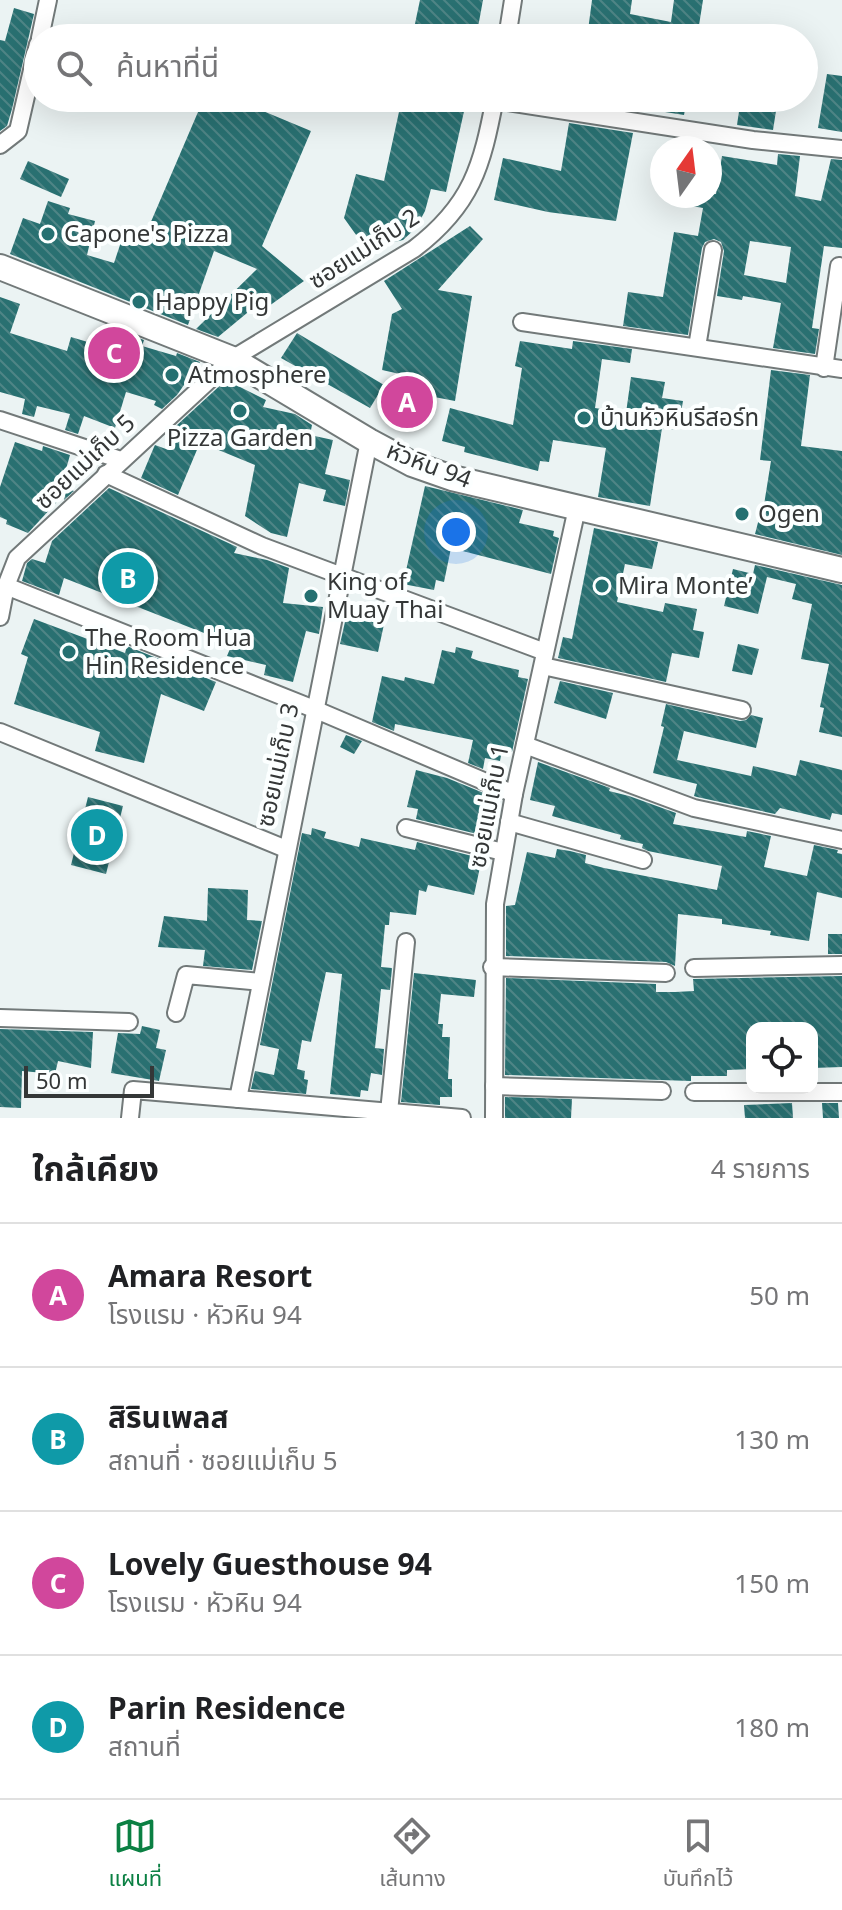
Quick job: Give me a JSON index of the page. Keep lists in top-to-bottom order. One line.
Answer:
{"streets":{"street":["ซอยแม่เก็บ 2","ซอยแม่เก็บ 5","หัวหิน 94","ซอยแม่เก็บ 3","ซอยแม่เก็บ 1"]},"crossings":[["ซอยแม่เก็บ 2","ซอยแม่เก็บ 5"],["ซอยแม่เก็บ 2","หัวหิน 94"],["ซอยแม่เก็บ 5","หัวหิน 94"],["หัวหิน 94","ซอยแม่เก็บ 3"],["หัวหิน 94","ซอยแม่เก็บ 1"]],"places":["Capone's Pizza","Happy Pig","Atmosphere","Pizza Garden","บ้านหัวหินรีสอร์ท","Ogen","Mira Monte’","King of Muay Thai","The Room Hua Hin Residence"],"scale_bar":"50 m","north":"top","page":{"search":"ค้นหาที่นี่","pins":["C","A","B","D"],"scale":"50 m","heading":["ใกล้เคียง","4 รายการ"],"list":[{"mark":"A","name":"Amara Resort","note":"โรงแรม · หัวหิน 94","value":"50 m"},{"mark":"B","name":"สิรินเพลส","note":"สถานที่ · ซอยแม่เก็บ 5","value":"130 m"},{"mark":"C","name":"Lovely Guesthouse 94","note":"โรงแรม · หัวหิน 94","value":"150 m"},{"mark":"D","name":"Parin Residence","note":"สถานที่","value":"180 m"}],"nav":["แผนที่","เส้นทาง","บันทึกไว้"]}}
